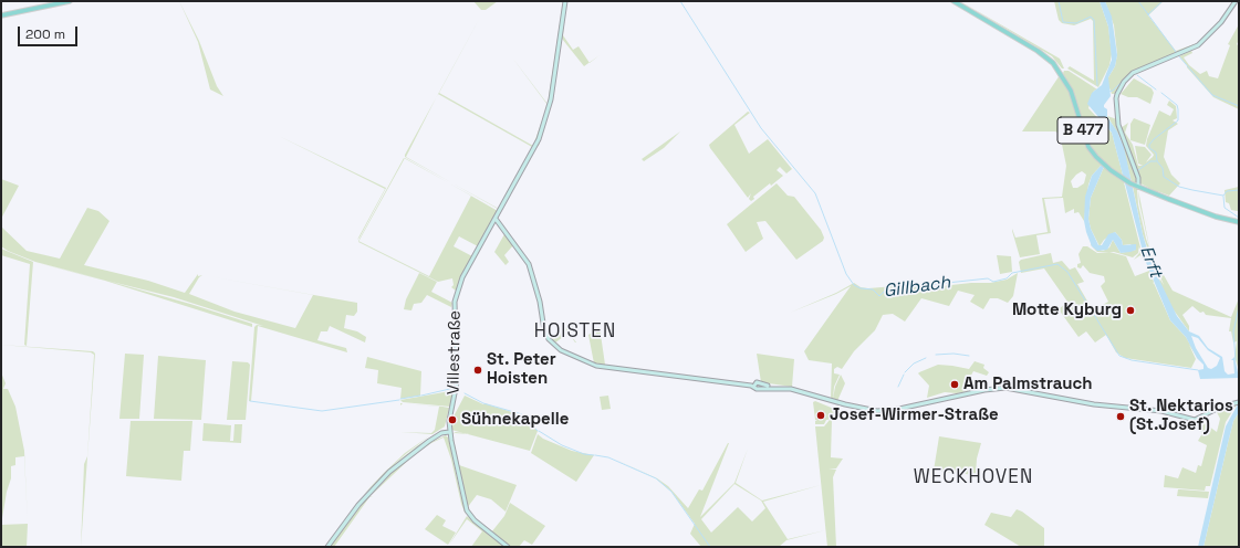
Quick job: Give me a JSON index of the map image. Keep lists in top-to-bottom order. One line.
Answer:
{"streets":{"main road":["B 477","Villestraße"]},"districts":["HOISTEN","WECKHOVEN"],"water":["Erft","Gillbach"],"places":["Motte Kyburg","St. Peter Hoisten","Am Palmstrauch","Josef-Wirmer-Straße","St. Nektarios (St.Josef)","Sühnekapelle"],"scale_bar":"200 m"}
